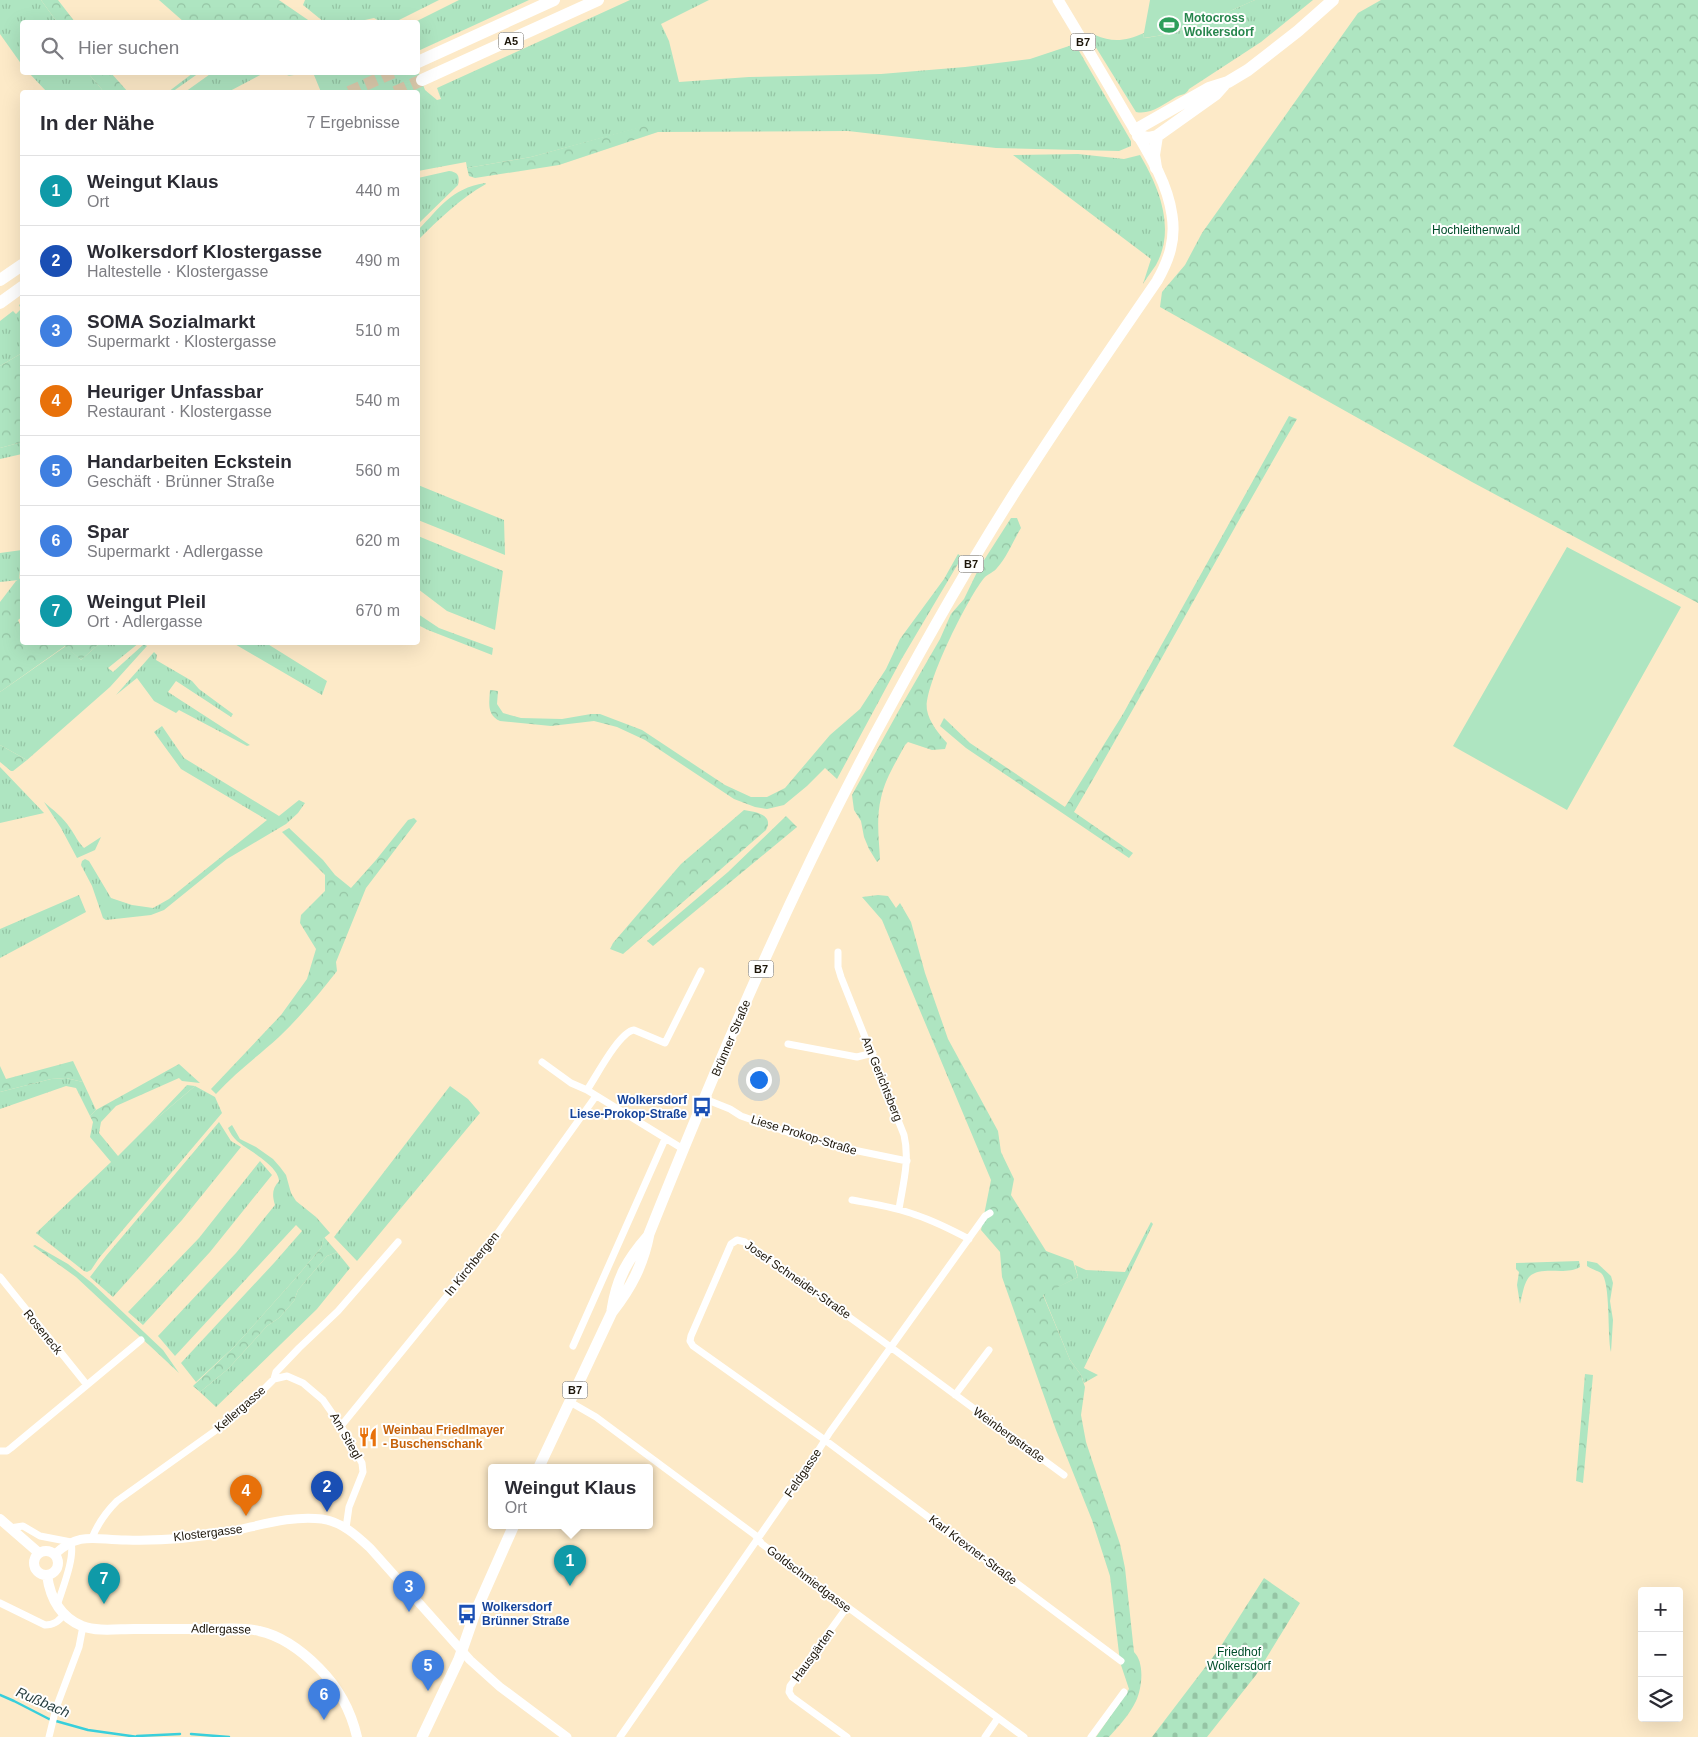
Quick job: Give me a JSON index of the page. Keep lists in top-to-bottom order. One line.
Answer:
{"streets":{"highway":["A5"],"main road":["B7","Brünner Straße","Adlergasse"],"street":["Am Gerichtsberg","Liese Prokop-Straße","In Kirchbergen","Josef Schneider-Straße","Roseneck","Kellergasse","Weinbergstraße","Am Stiegl","Feldgasse","Klostergasse","Karl Krexner-Straße","Goldschmiedgasse","Hausgärten"]},"crossings":[["B7","Brünner Straße"],["Brünner Straße","Liese Prokop-Straße"],["Brünner Straße","Goldschmiedgasse"],["Am Gerichtsberg","Liese Prokop-Straße"],["In Kirchbergen","Am Stiegl"],["Josef Schneider-Straße","Weinbergstraße"],["Josef Schneider-Straße","Feldgasse"],["Josef Schneider-Straße","Karl Krexner-Straße"],["Kellergasse","Am Stiegl"],["Kellergasse","Klostergasse"],["Weinbergstraße","Feldgasse"],["Am Stiegl","Klostergasse"],["Feldgasse","Karl Krexner-Straße"],["Feldgasse","Goldschmiedgasse"],["Goldschmiedgasse","Hausgärten"]],"water":["Rußbach"],"parks":["Hochleithenwald","Friedhof Wolkersdorf"],"places":{"sports":["Motocross Wolkersdorf"],"bus stop":["Wolkersdorf Liese-Prokop-Straße","Wolkersdorf Brünner Straße"],"restaurant":["Weinbau Friedlmayer - Buschenschank"]},"page":{"search":"Hier suchen","heading":["In der Nähe","7 Ergebnisse"],"list":[{"mark":"1","name":"Weingut Klaus","note":"Ort","value":"440 m"},{"mark":"2","name":"Wolkersdorf Klostergasse","note":"Haltestelle · Klostergasse","value":"490 m"},{"mark":"3","name":"SOMA Sozialmarkt","note":"Supermarkt · Klostergasse","value":"510 m"},{"mark":"4","name":"Heuriger Unfassbar","note":"Restaurant · Klostergasse","value":"540 m"},{"mark":"5","name":"Handarbeiten Eckstein","note":"Geschäft · Brünner Straße","value":"560 m"},{"mark":"6","name":"Spar","note":"Supermarkt · Adlergasse","value":"620 m"},{"mark":"7","name":"Weingut Pleil","note":"Ort · Adlergasse","value":"670 m"}],"popup":["Weingut Klaus","Ort"],"pins":["2","4","1","7","3","5","6"],"map_buttons":["+","−"]}}
